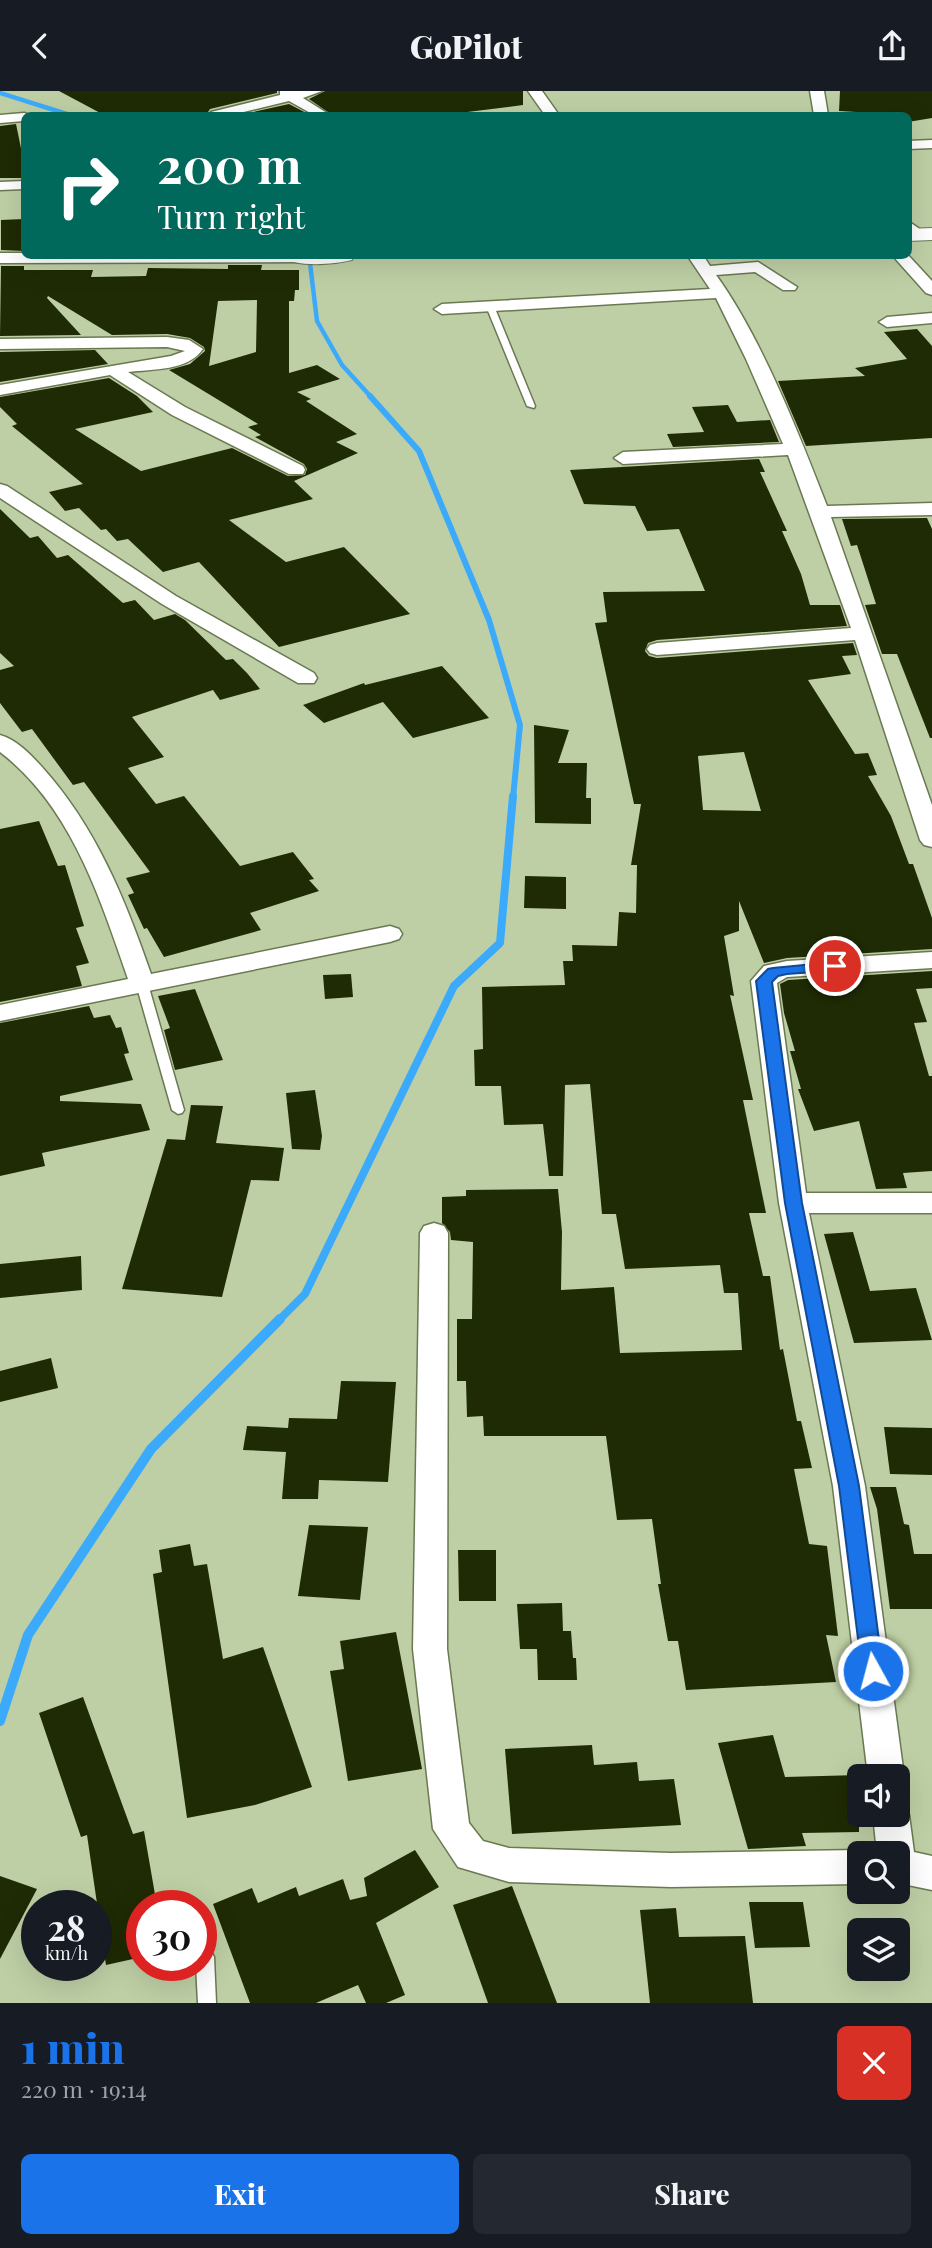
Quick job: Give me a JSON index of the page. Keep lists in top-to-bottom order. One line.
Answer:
{"page":{"header":"GoPilot","turn":["200 m","Turn right"],"speed":"28 km/h","limit":"30","heading":["1 min","220 m · 19:14"],"buttons":["Exit","Share"]}}
